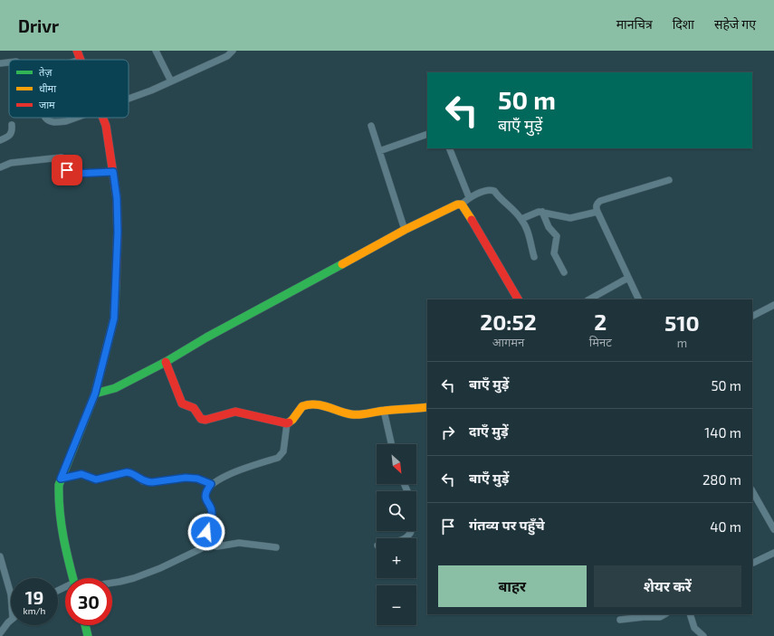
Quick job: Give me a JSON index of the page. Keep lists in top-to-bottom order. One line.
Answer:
{"legend":["तेज़","धीमा","जाम"],"north":"bottom right","page":{"header":"Drivr","nav":["मानचित्र","दिशा","सहेजे गए"],"turn":["50 m","बाएँ मुड़ें"],"eta":["20:52","आगमन","2","मिनट","510","m"],"list":[{"name":"बाएँ मुड़ें","value":"50 m"},{"name":"दाएँ मुड़ें","value":"140 m"},{"name":"बाएँ मुड़ें","value":"280 m"},{"name":"गंतव्य पर पहुँचे","value":"40 m"}],"map_buttons":["+","−"],"buttons":["बाहर","शेयर करें"],"speed":"19 km/h","limit":"30"}}
